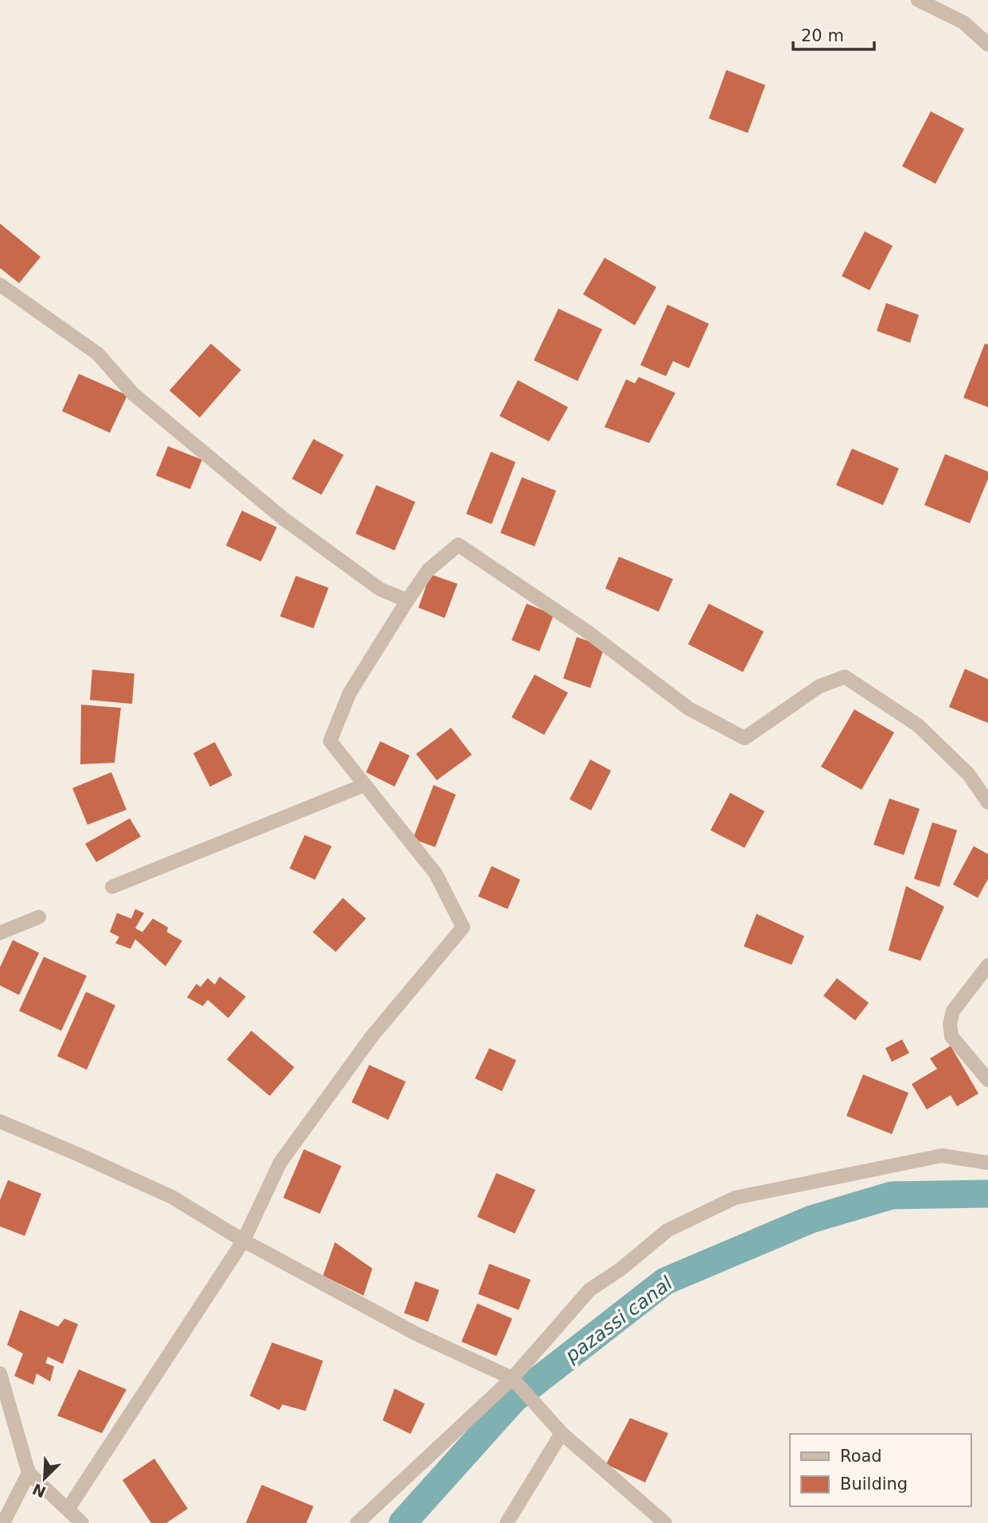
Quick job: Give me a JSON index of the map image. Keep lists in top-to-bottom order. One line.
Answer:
{"water":["pazassi canal"],"legend":["Road","Building"],"scale_bar":"20 m","north":"bottom left"}
